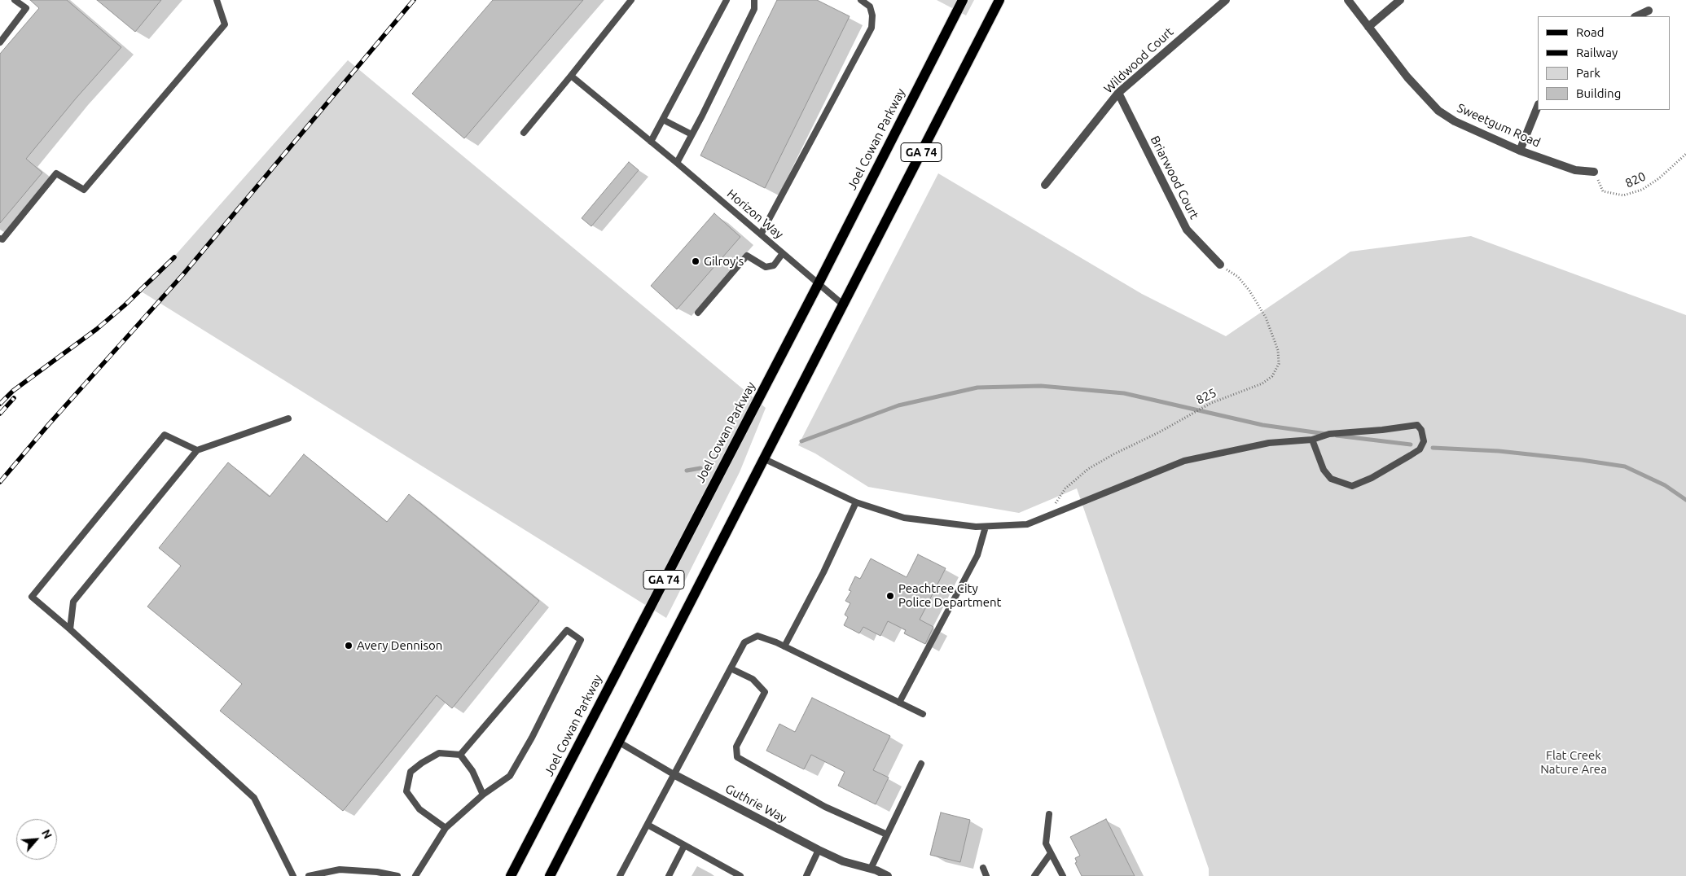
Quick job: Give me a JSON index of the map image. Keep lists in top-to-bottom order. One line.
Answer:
{"streets":{"main road":["Joel Cowan Parkway","GA 74"],"street":["Wildwood Court","Sweetgum Road","Briarwood Court","Guthrie Way"],"lane":["Horizon Way"],"path":["820","825"]},"crossings":[["Wildwood Court","Briarwood Court"],["Sweetgum Road","820"],["Joel Cowan Parkway","Horizon Way"],["GA 74","Horizon Way"],["GA 74","Guthrie Way"],["Briarwood Court","825"]],"parks":["Flat Creek Nature Area"],"places":["Gilroy's","Peachtree City Police Department","Avery Dennison"],"legend":["Road","Railway","Park","Building"],"north":"top right"}
